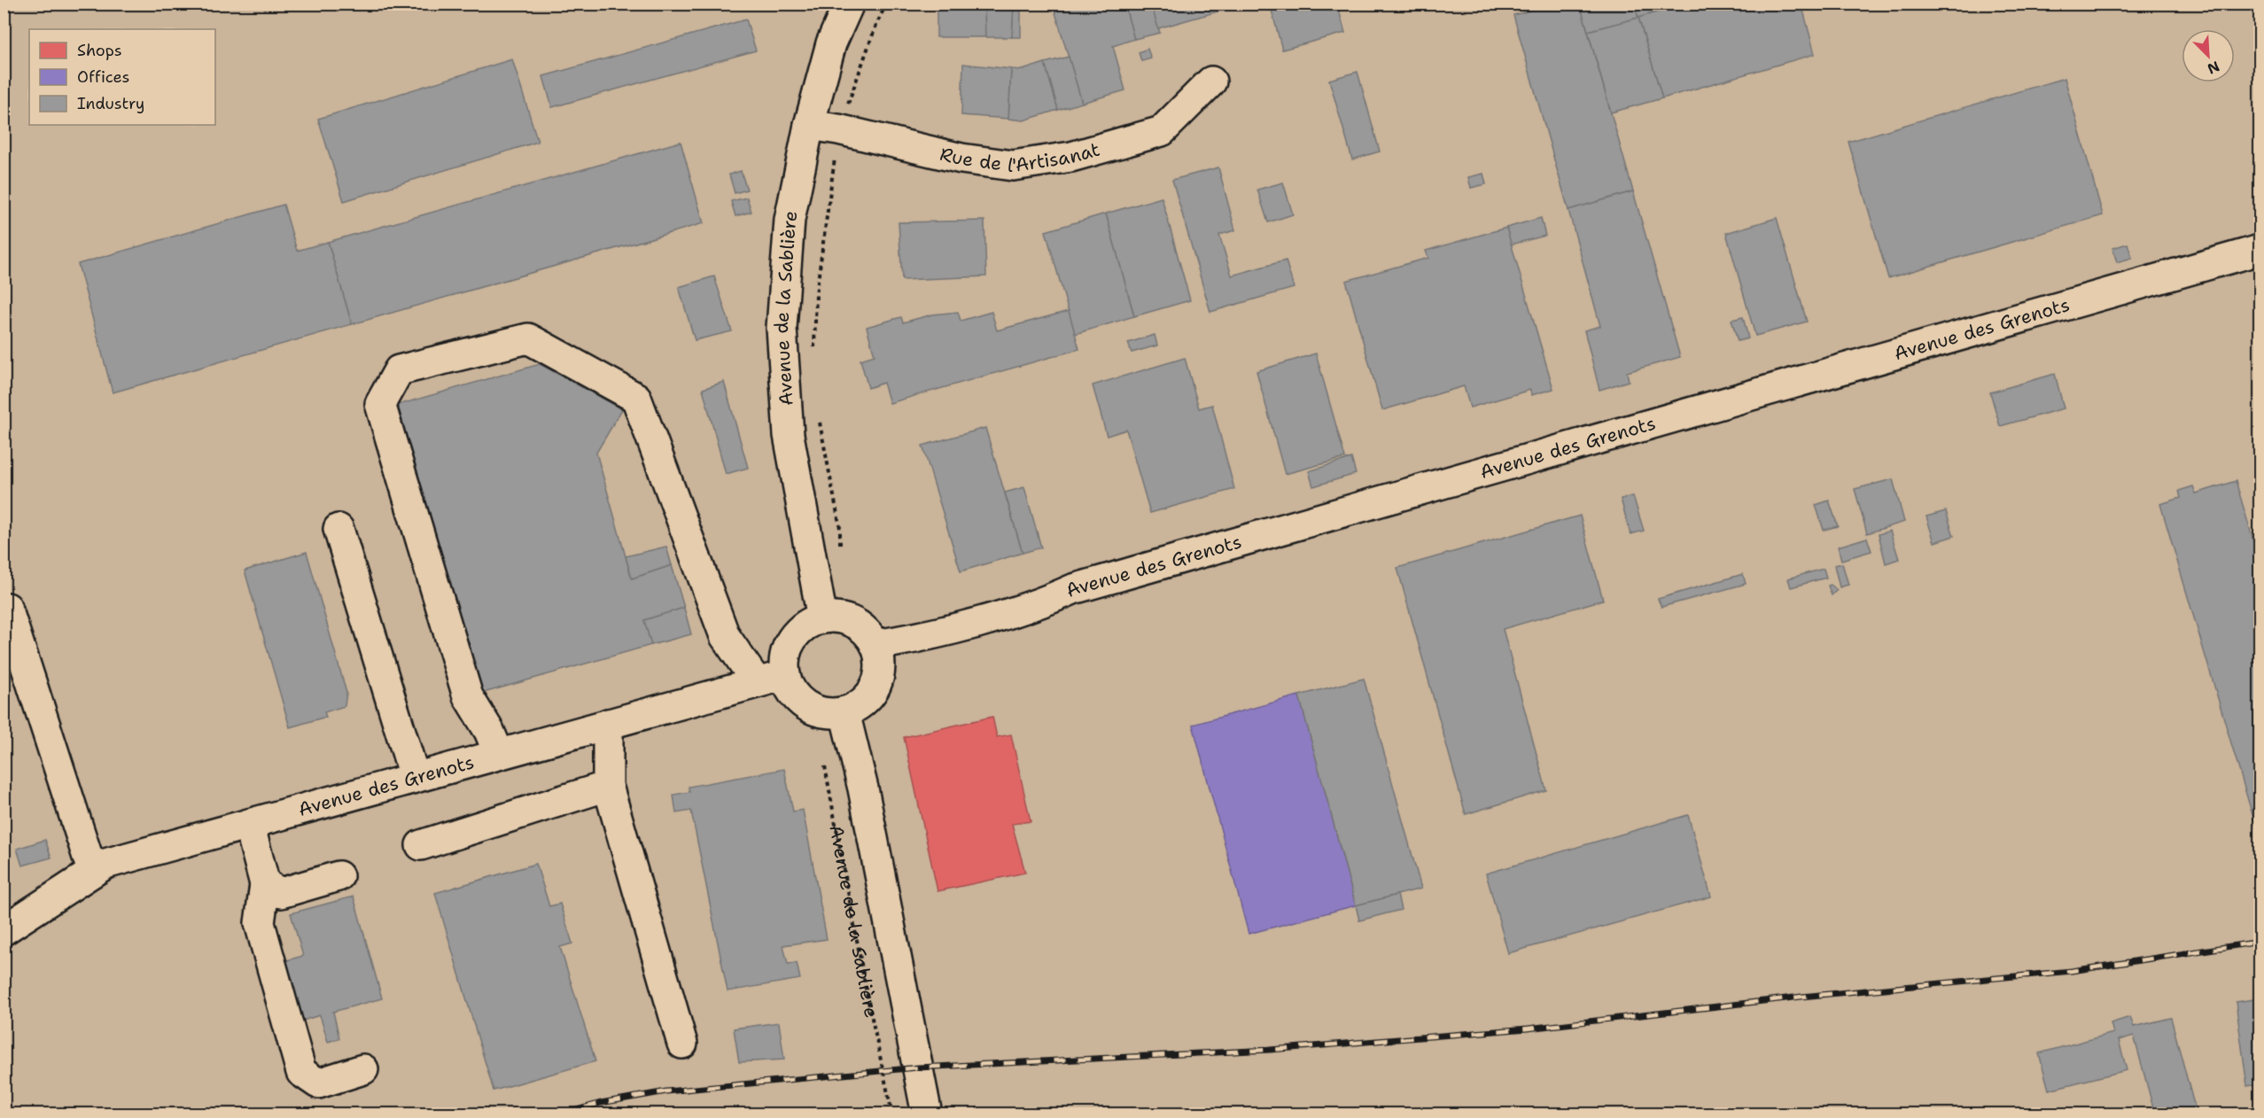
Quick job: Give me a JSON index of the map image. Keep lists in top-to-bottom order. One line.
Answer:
{"streets":{"street":["Rue de l'Artisanat","Avenue de la Sablière","Avenue des Grenots"]},"crossings":[["Rue de l'Artisanat","Avenue de la Sablière"],["Avenue de la Sablière","Avenue des Grenots"]],"legend":["Shops","Offices","Industry"],"north":"bottom right"}
